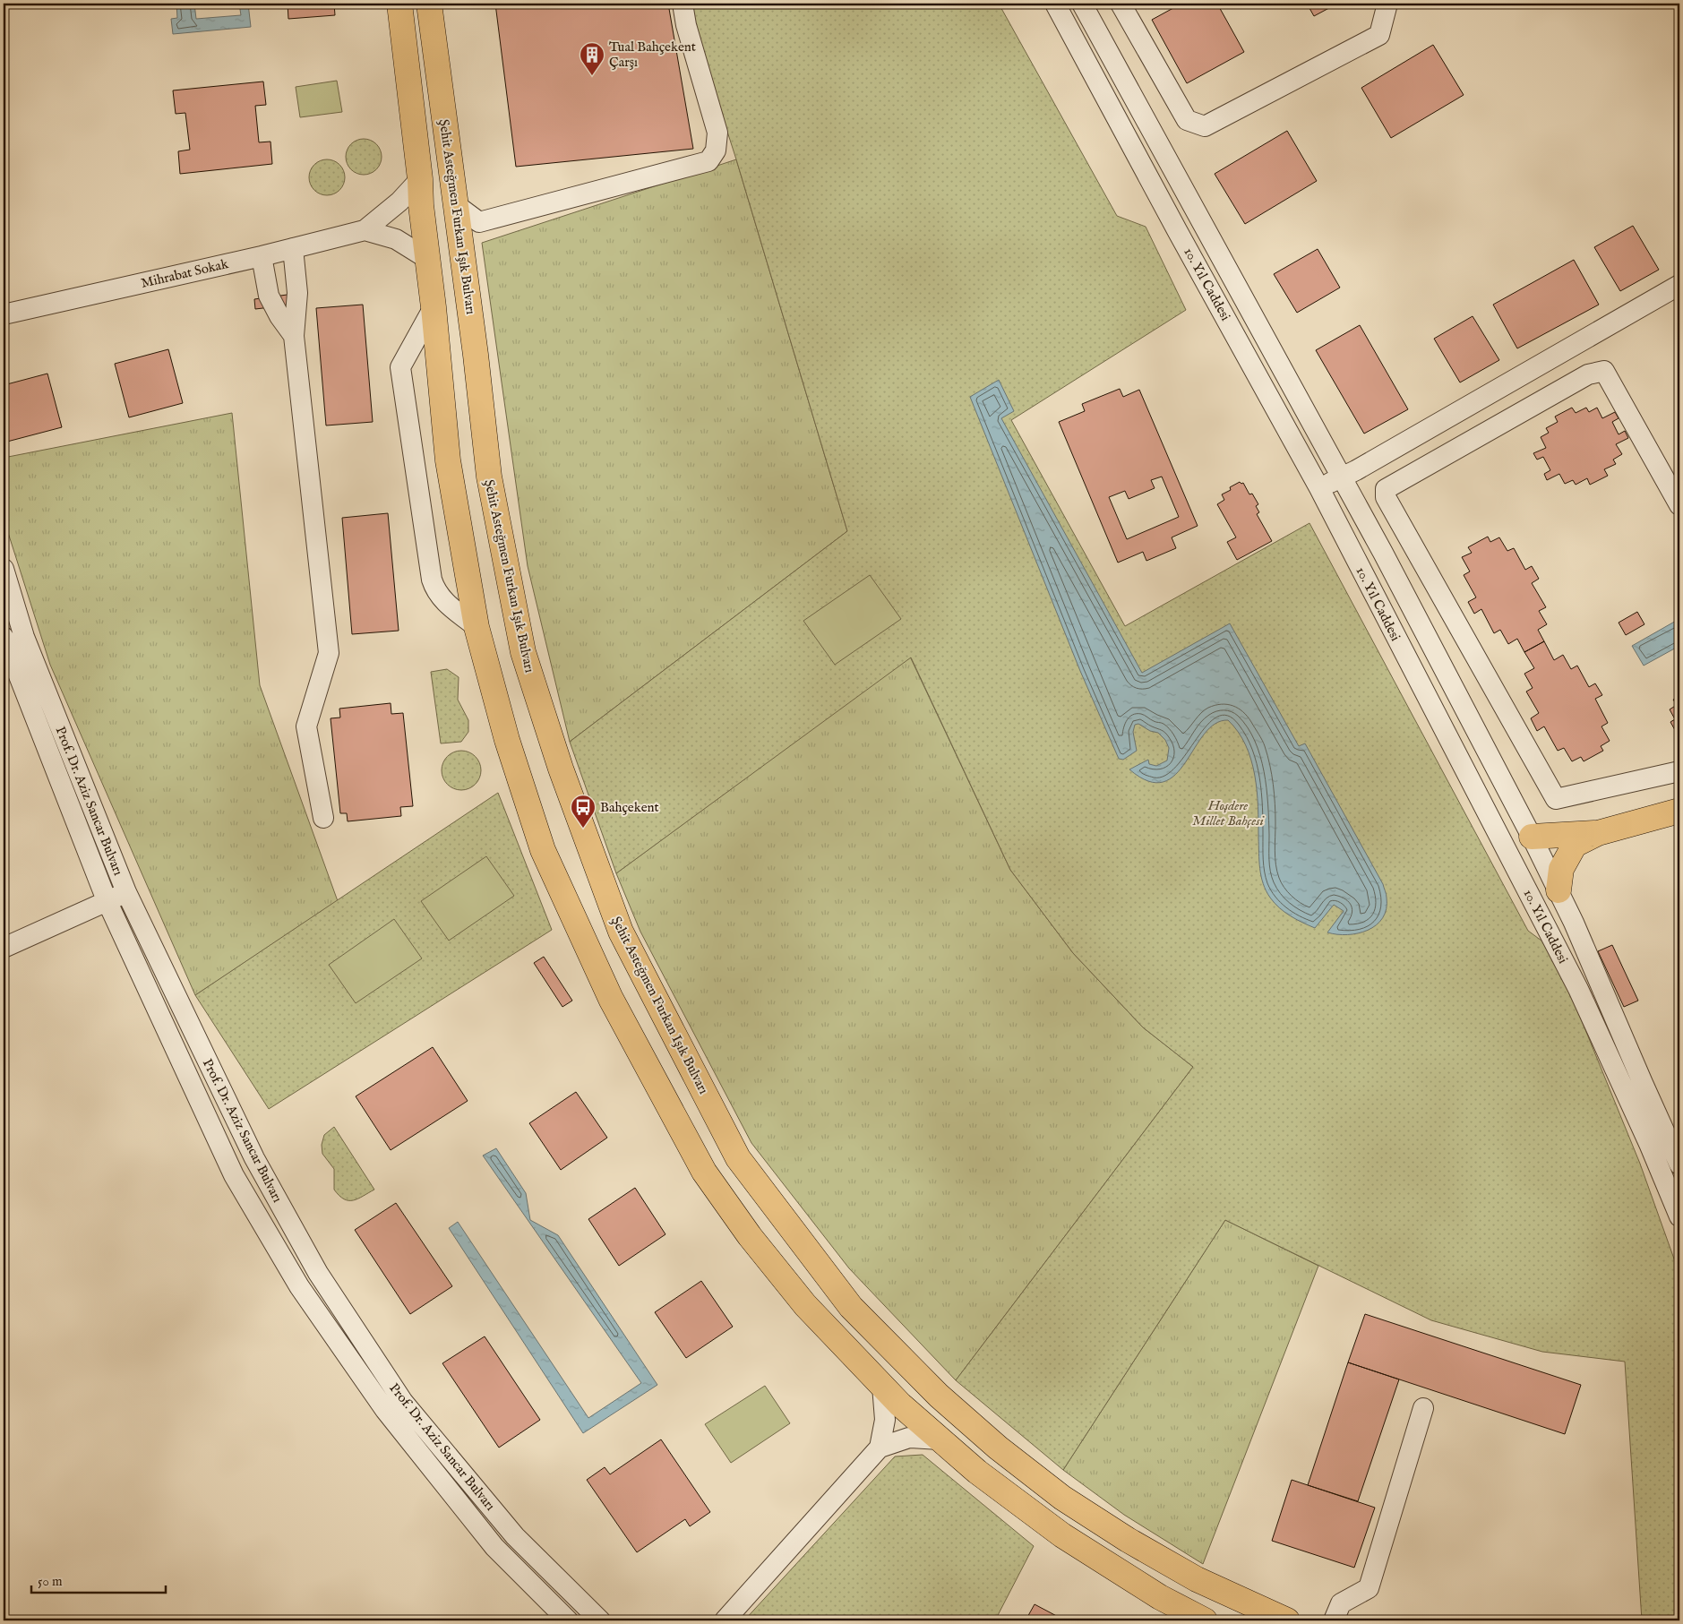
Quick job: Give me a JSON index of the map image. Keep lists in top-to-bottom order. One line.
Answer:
{"streets":{"main road":["Şehit Asteğmen Furkan Işık Bulvarı"],"street":["Mihrabat Sokak","10. Yıl Caddesi","Prof. Dr. Aziz Sancar Bulvarı"]},"parks":["Hoşdere Millet Bahçesi"],"places":{"building":["Tual Bahçekent Çarşı"],"bus stop":["Bahçekent"]},"scale_bar":"50 m"}
